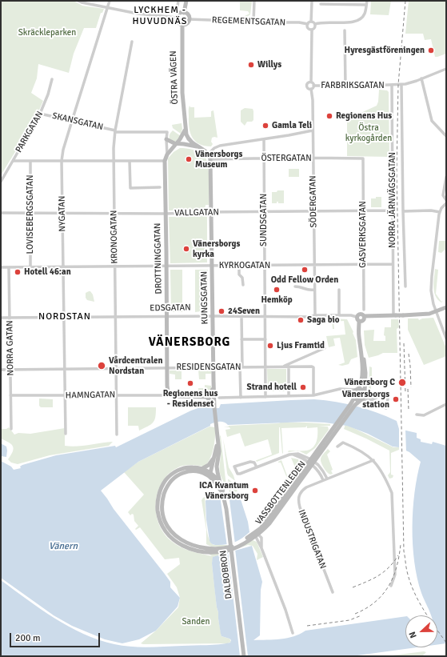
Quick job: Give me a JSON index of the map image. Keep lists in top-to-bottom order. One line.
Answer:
{"streets":{"main road":["ÖSTRA VÄGEN","DROTTNINGGATAN","KUNGSGATAN","VASSBOTTENLEDEN","DALBOBRON"],"street":["REGEMENTSGATAN","FARBRIKSGATAN","SKANSGATAN","PARKGATAN","ÖSTERGATAN","NORRA JÄRNVÄGSGATAN","SÖDERGATAN","VALLGATAN","NYGATAN","LOVISEBERGSGATAN","SUNDSGATAN","GASVERKSGATAN","KRONOGATAN","KYRKOGATAN","EDSGATAN","NORRA GATAN","RESIDENSGATAN","HAMNGATAN","INDUSTRIGATAN"]},"crossings":[["REGEMENTSGATAN","ÖSTRA VÄGEN"],["ÖSTRA VÄGEN","DROTTNINGGATAN"],["FARBRIKSGATAN","NORRA JÄRNVÄGSGATAN"],["FARBRIKSGATAN","SÖDERGATAN"],["SKANSGATAN","PARKGATAN"],["SKANSGATAN","NYGATAN"],["SKANSGATAN","KRONOGATAN"],["ÖSTERGATAN","SÖDERGATAN"],["ÖSTERGATAN","SUNDSGATAN"],["ÖSTERGATAN","GASVERKSGATAN"],["ÖSTERGATAN","KUNGSGATAN"],["NORRA JÄRNVÄGSGATAN","VALLGATAN"],["NORRA JÄRNVÄGSGATAN","KYRKOGATAN"],["SÖDERGATAN","VALLGATAN"],["SÖDERGATAN","KYRKOGATAN"],["SÖDERGATAN","EDSGATAN"],["VALLGATAN","NYGATAN"],["VALLGATAN","LOVISEBERGSGATAN"],["VALLGATAN","SUNDSGATAN"],["VALLGATAN","GASVERKSGATAN"],["VALLGATAN","KRONOGATAN"],["VALLGATAN","DROTTNINGGATAN"],["VALLGATAN","KUNGSGATAN"],["NYGATAN","KYRKOGATAN"],["NYGATAN","EDSGATAN"],["NYGATAN","RESIDENSGATAN"],["NYGATAN","HAMNGATAN"],["LOVISEBERGSGATAN","KYRKOGATAN"],["SUNDSGATAN","KYRKOGATAN"],["SUNDSGATAN","EDSGATAN"],["SUNDSGATAN","RESIDENSGATAN"],["GASVERKSGATAN","KYRKOGATAN"],["KRONOGATAN","KYRKOGATAN"],["KRONOGATAN","EDSGATAN"],["KRONOGATAN","RESIDENSGATAN"],["KRONOGATAN","HAMNGATAN"],["DROTTNINGGATAN","KYRKOGATAN"],["DROTTNINGGATAN","EDSGATAN"],["DROTTNINGGATAN","RESIDENSGATAN"],["DROTTNINGGATAN","HAMNGATAN"],["KYRKOGATAN","KUNGSGATAN"],["KYRKOGATAN","NORRA GATAN"],["KUNGSGATAN","EDSGATAN"],["KUNGSGATAN","RESIDENSGATAN"],["KUNGSGATAN","DALBOBRON"],["EDSGATAN","NORRA GATAN"],["NORRA GATAN","RESIDENSGATAN"],["NORRA GATAN","HAMNGATAN"]],"districts":["LYCKHEM - HUVUDNÄS","NORDSTAN","VÄNERSBORG"],"water":["Vänern"],"parks":["Skräckleparken","Östra kyrkogården","Sanden"],"places":["Hyresgästföreningen","Willys","Regionens Hus","Gamla Teli","Vänersborgs Museum","Vänersborgs kyrka","Odd Fellow Orden","Hotell 46:an","Hemköp","24Seven","Saga bio","Ljus Framtid","Vårdcentralen Nordstan","Vänersborg C","Regionens hus - Residenset","Strand hotell","Vänersborgs station","ICA Kvantum Vänersborg"],"scale_bar":"200 m","north":"left"}
